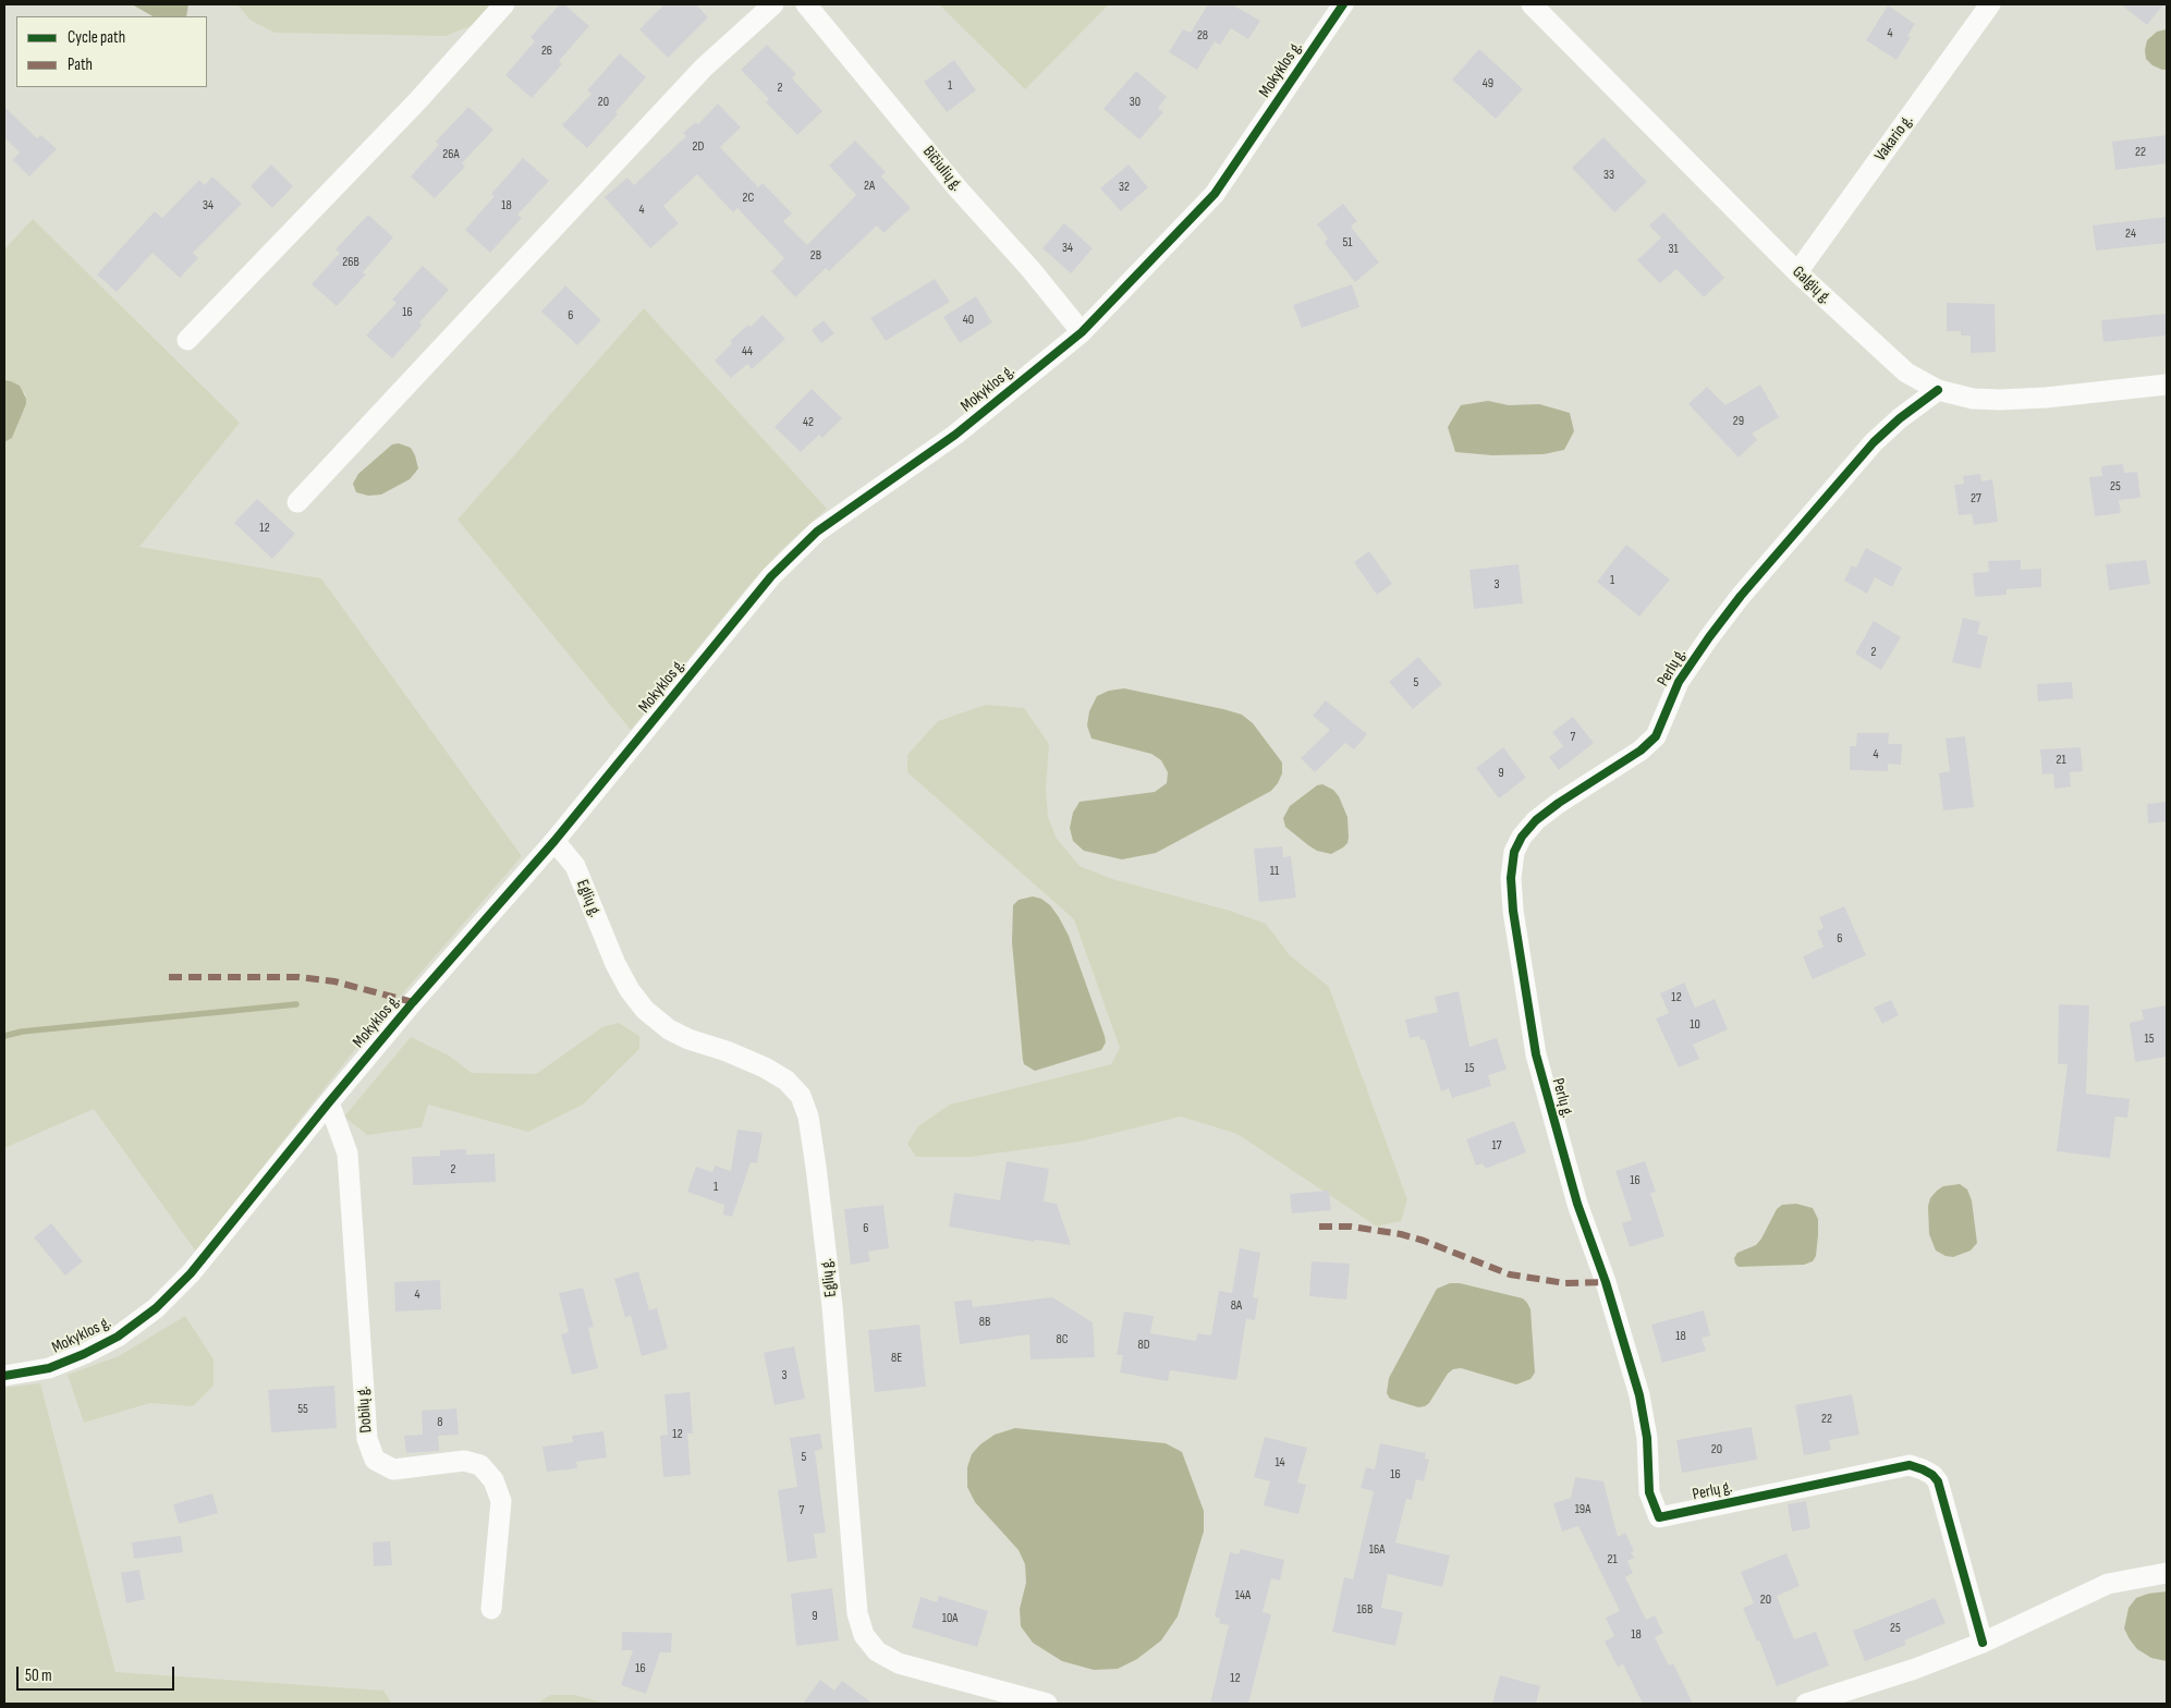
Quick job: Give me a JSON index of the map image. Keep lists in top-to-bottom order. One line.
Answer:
{"streets":{"street":["Mokyklos g.","Vakario g.","Bičiulių g.","Galgių g.","Perlų g.","Eglių g.","Dobilų g."]},"crossings":[["Mokyklos g.","Bičiulių g."],["Mokyklos g.","Eglių g."],["Mokyklos g.","Dobilų g."],["Vakario g.","Galgių g."],["Galgių g.","Perlų g."]],"house_numbers":["4","28","26","49","1","2","20","30","2D","22","26A","33","2A","32","2C","34","18","4","24","51","34","31","2B","26B","16","6","40","44","29","42","25","27","12","1","3","2","5","7","4","21","9","11","6","12","10","15","15","17","2","16","1","6","4","8A","8B","18","8C","8D","8E","3","55","22","8","12","20","5","14","16","19A","7","16A","21","14A","20","16B","9","10A","25","18","16","12"],"legend":["Cycle path","Path"],"scale_bar":"50 m"}
